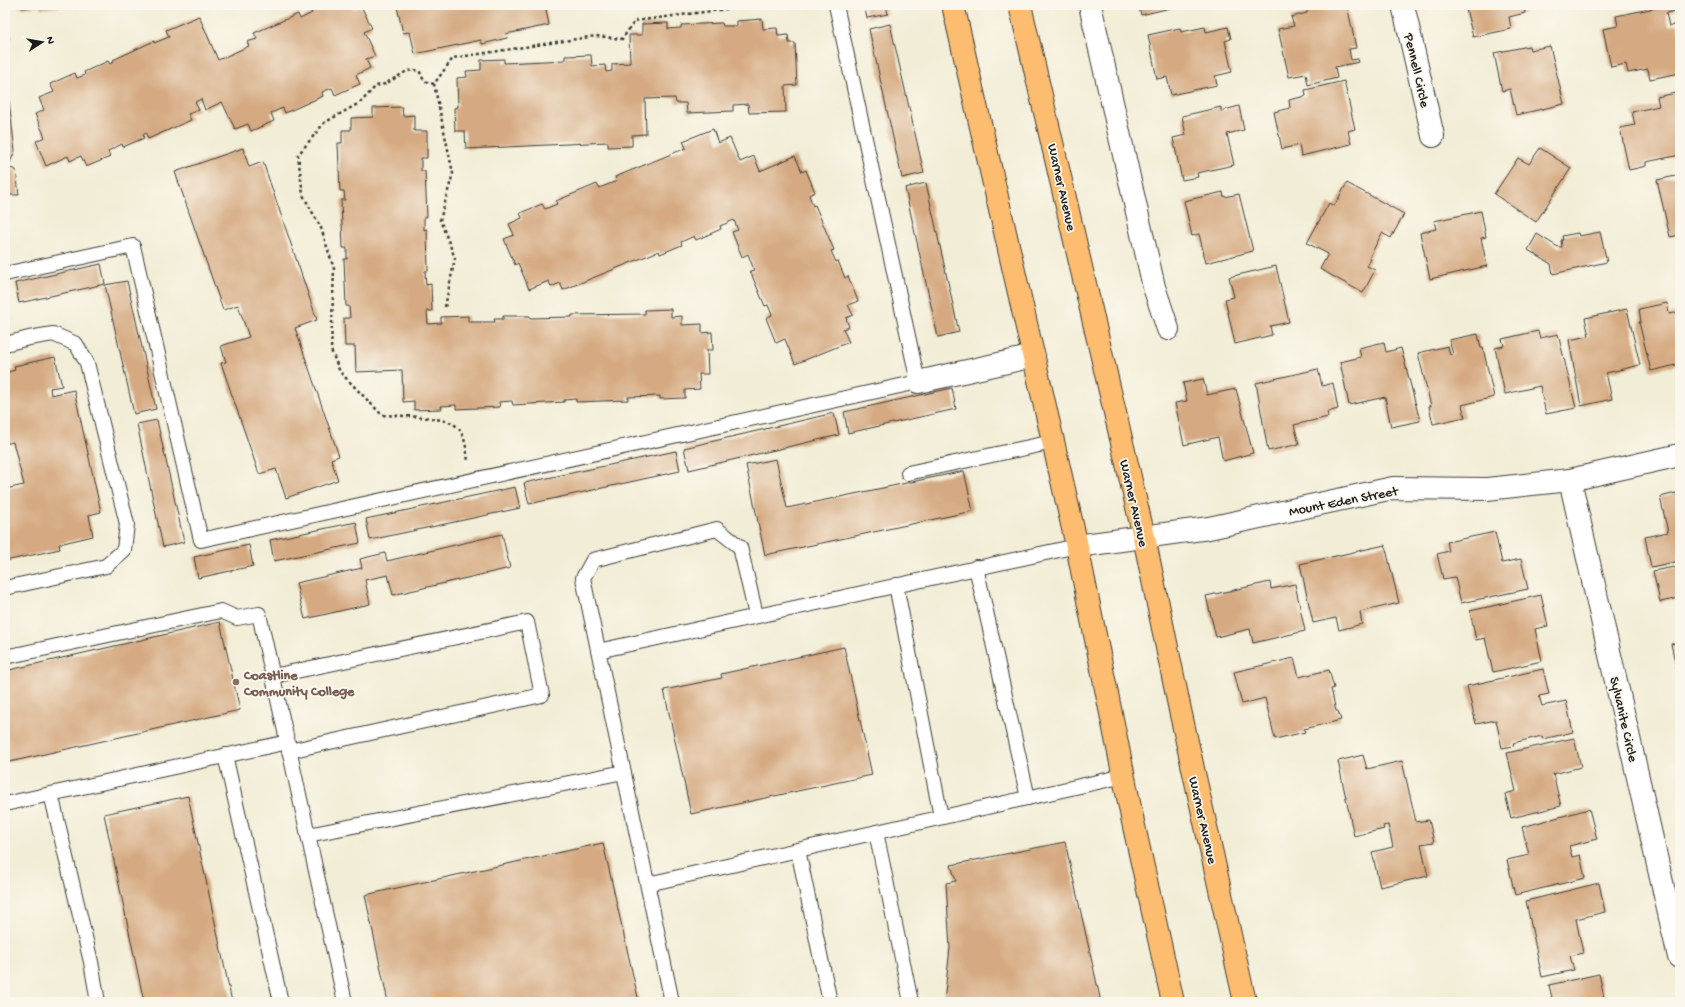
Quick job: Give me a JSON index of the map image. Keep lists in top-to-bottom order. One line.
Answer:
{"streets":{"main road":["Warner Avenue"],"street":["Pennell Circle","Mount Eden Street","Sylvanite Circle"]},"crossings":[["Warner Avenue","Mount Eden Street"],["Mount Eden Street","Sylvanite Circle"]],"places":["Coastline Community College"],"north":"right"}
